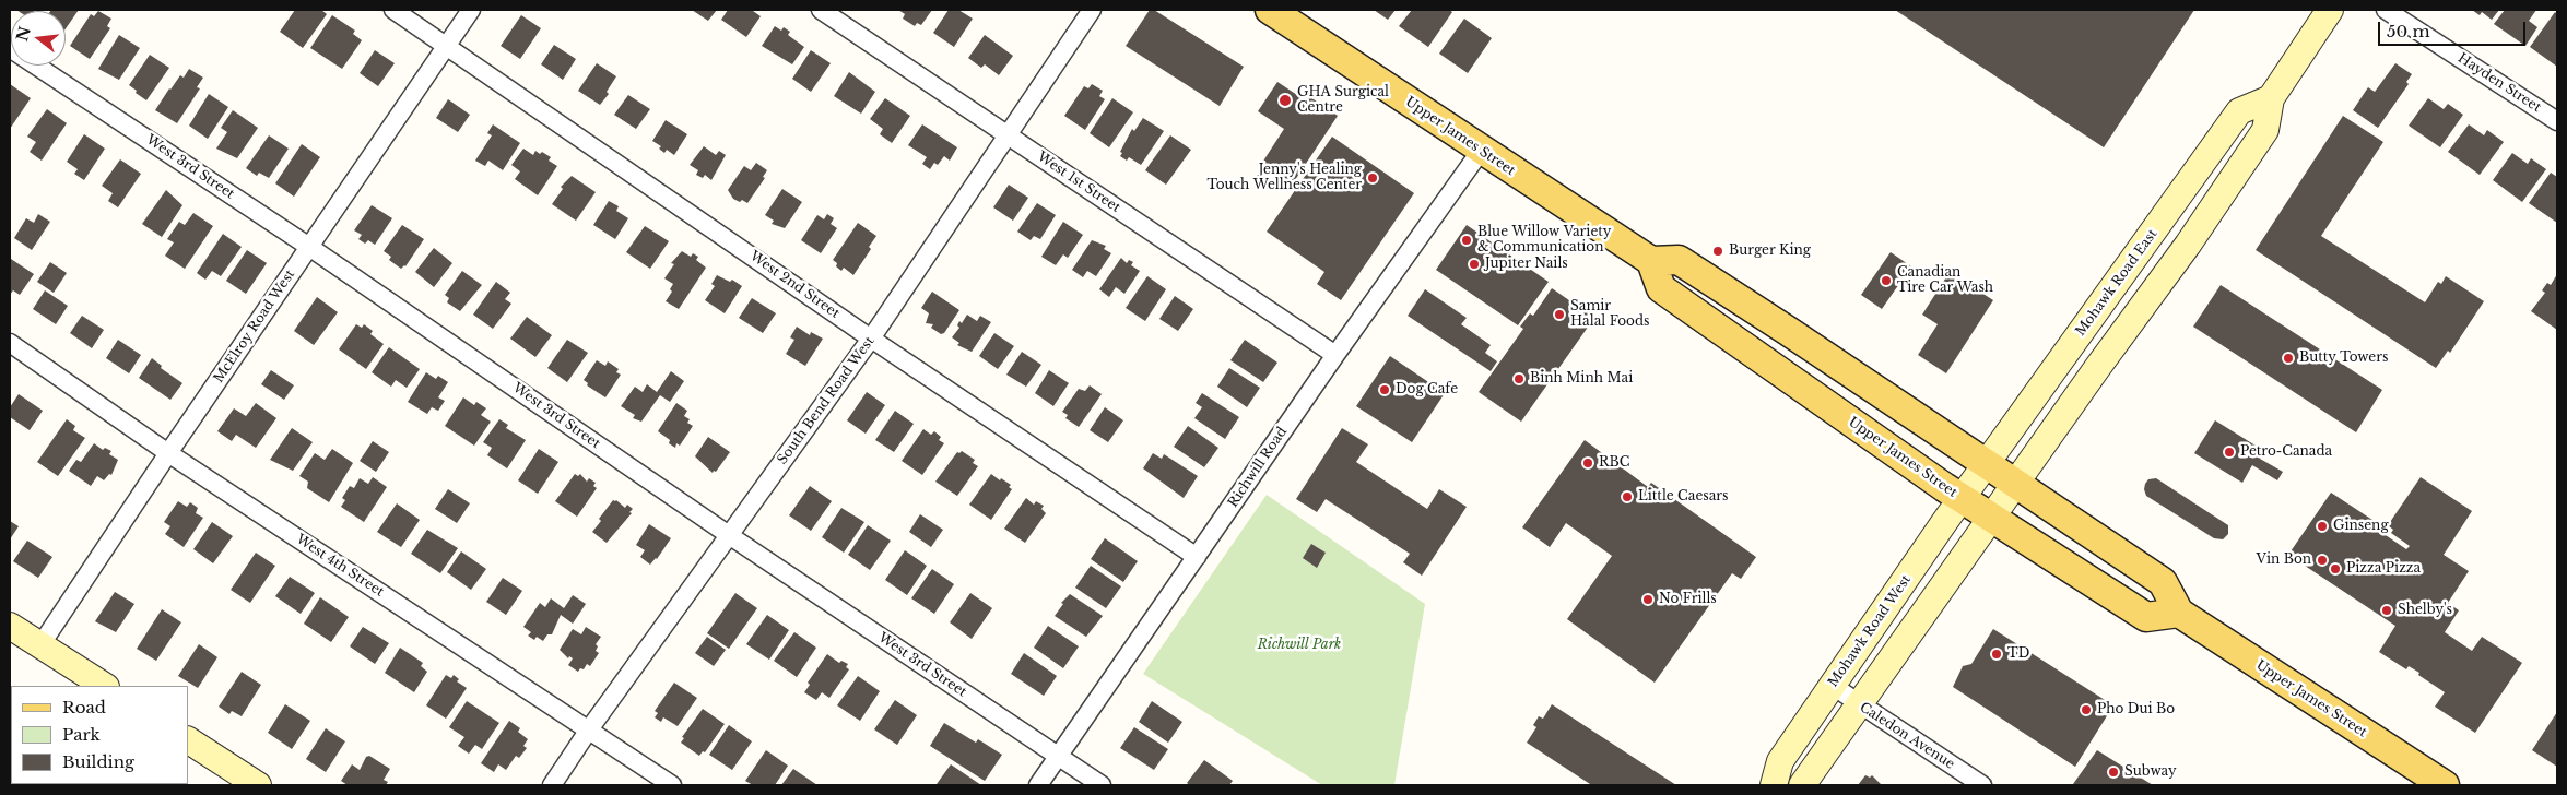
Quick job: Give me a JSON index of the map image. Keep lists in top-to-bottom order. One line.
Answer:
{"streets":{"main road":["Upper James Street","Mohawk Road East","Mohawk Road West"],"street":["Hayden Street","West 3rd Street","West 1st Street","West 2nd Street","McElroy Road West","South Bend Road West","Richwill Road","West 4th Street","Caledon Avenue"]},"crossings":[["Upper James Street","Mohawk Road East"],["Upper James Street","Richwill Road"],["Upper James Street","Mohawk Road West"],["West 3rd Street","McElroy Road West"],["West 3rd Street","South Bend Road West"],["West 3rd Street","Richwill Road"],["West 1st Street","South Bend Road West"],["West 1st Street","Richwill Road"],["Mohawk Road East","Mohawk Road West"],["West 2nd Street","McElroy Road West"],["West 2nd Street","South Bend Road West"],["West 2nd Street","Richwill Road"],["McElroy Road West","West 4th Street"],["South Bend Road West","West 4th Street"],["Mohawk Road West","Caledon Avenue"]],"parks":["Richwill Park"],"places":["GHA Surgical Centre","Jenny's Healing Touch Wellness Center","Blue Willow Variety & Communication","Burger King","Jupiter Nails","Canadian Tire Car Wash","Samir Halal Foods","Butty Towers","Binh Minh Mai","Dog Cafe","Petro-Canada","RBC","Little Caesars","Ginseng","Vin Bon","Pizza Pizza","No Frills","Shelby's","TD","Pho Dui Bo","Subway"],"legend":["Road","Park","Building"],"scale_bar":"50 m","north":"left"}
